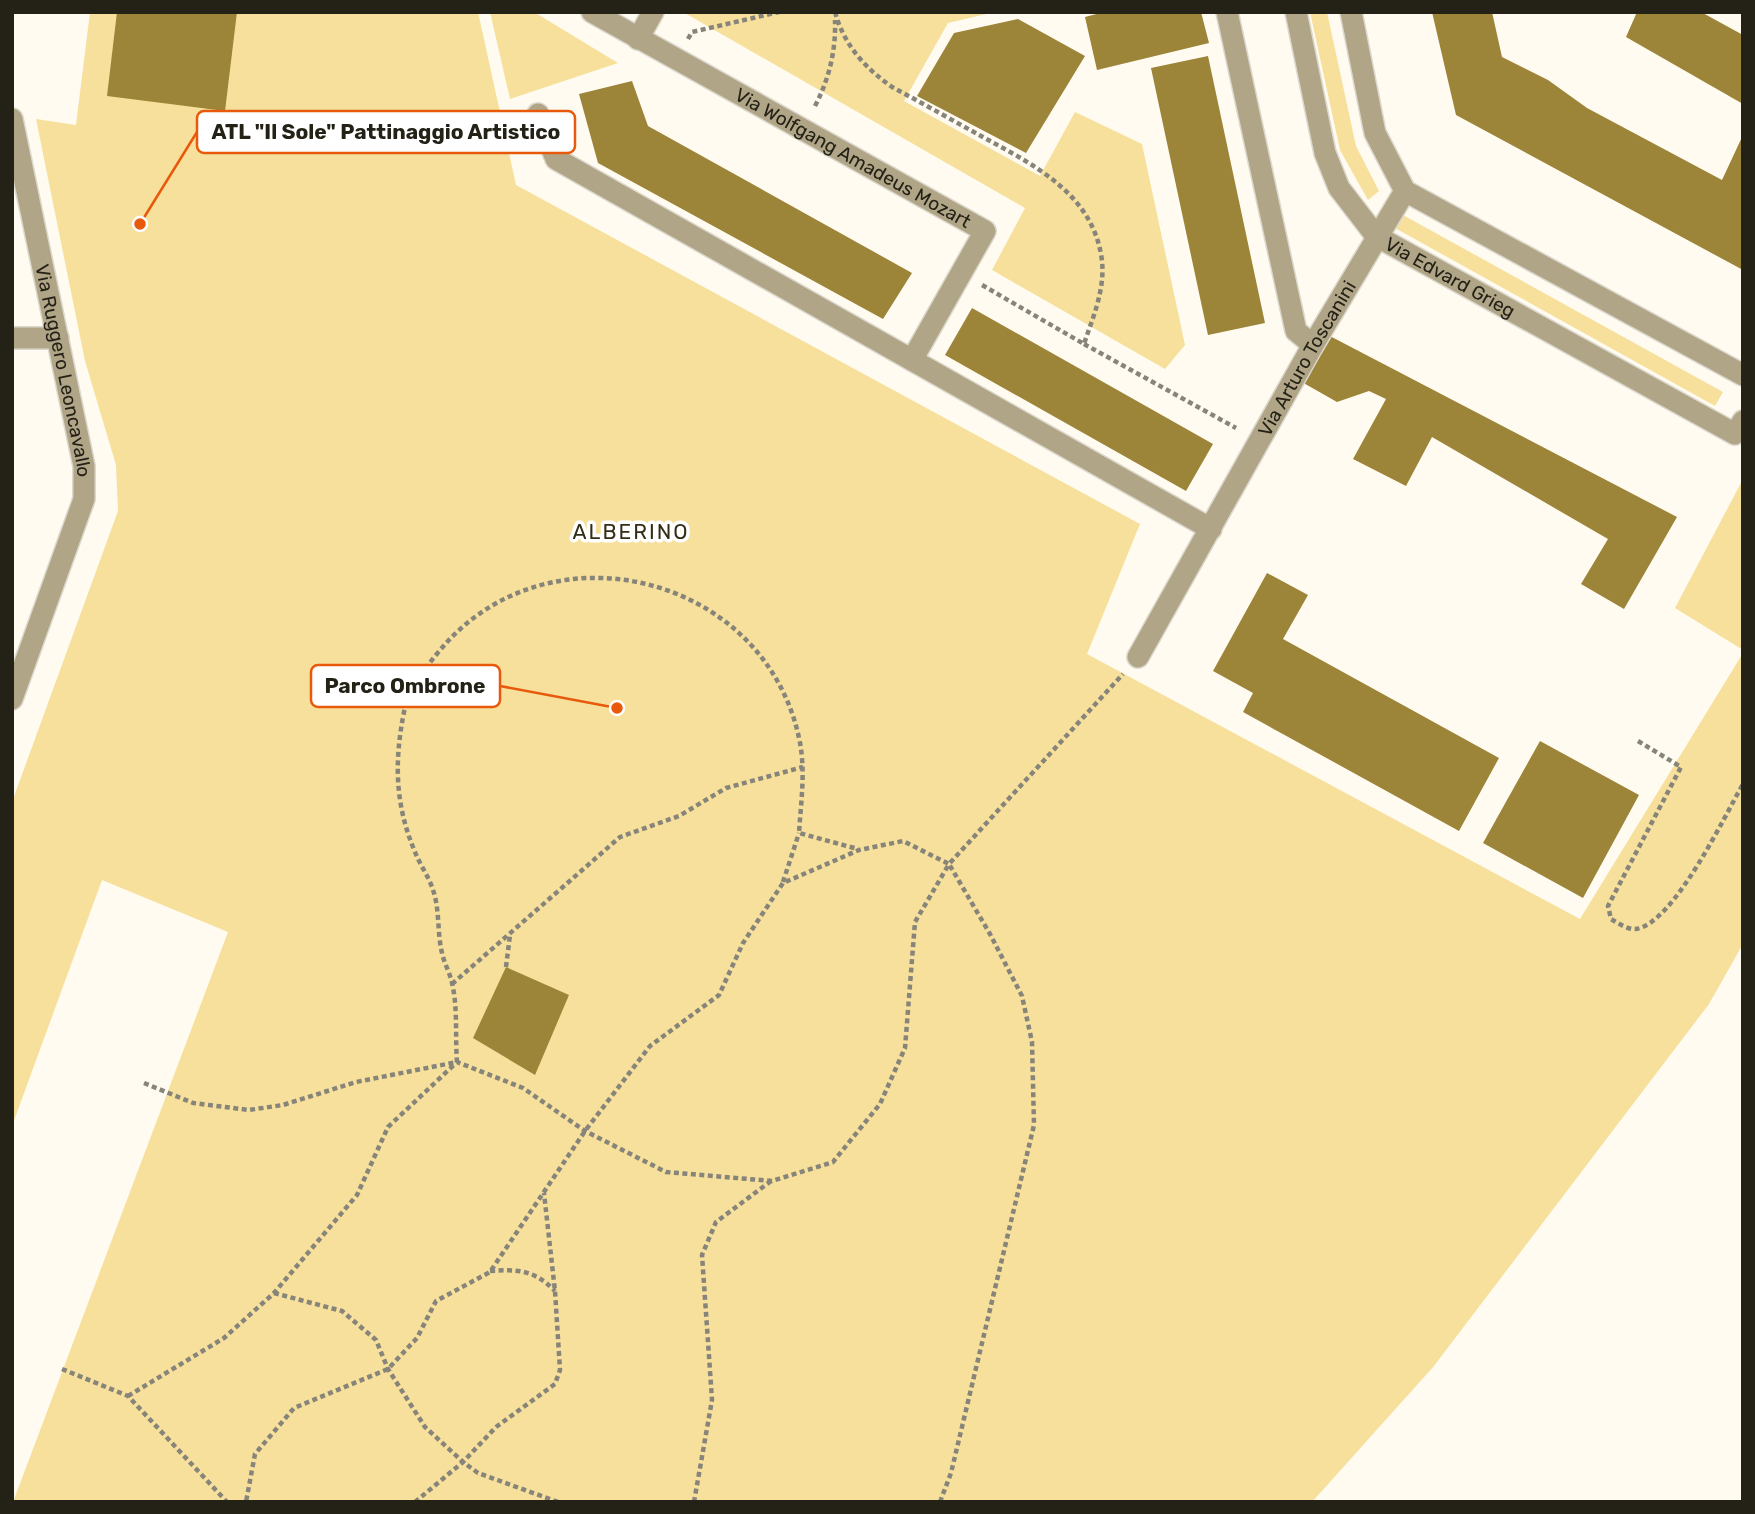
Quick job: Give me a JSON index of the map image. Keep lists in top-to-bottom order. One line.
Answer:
{"streets":{"street":["Via Wolfgang Amadeus Mozart","Via Edvard Grieg","Via Arturo Toscanini","Via Ruggero Leoncavallo"]},"crossings":[["Via Edvard Grieg","Via Arturo Toscanini"]],"districts":["ALBERINO"],"places":["ATL \"Il Sole\" Pattinaggio Artistico","Parco Ombrone"]}
